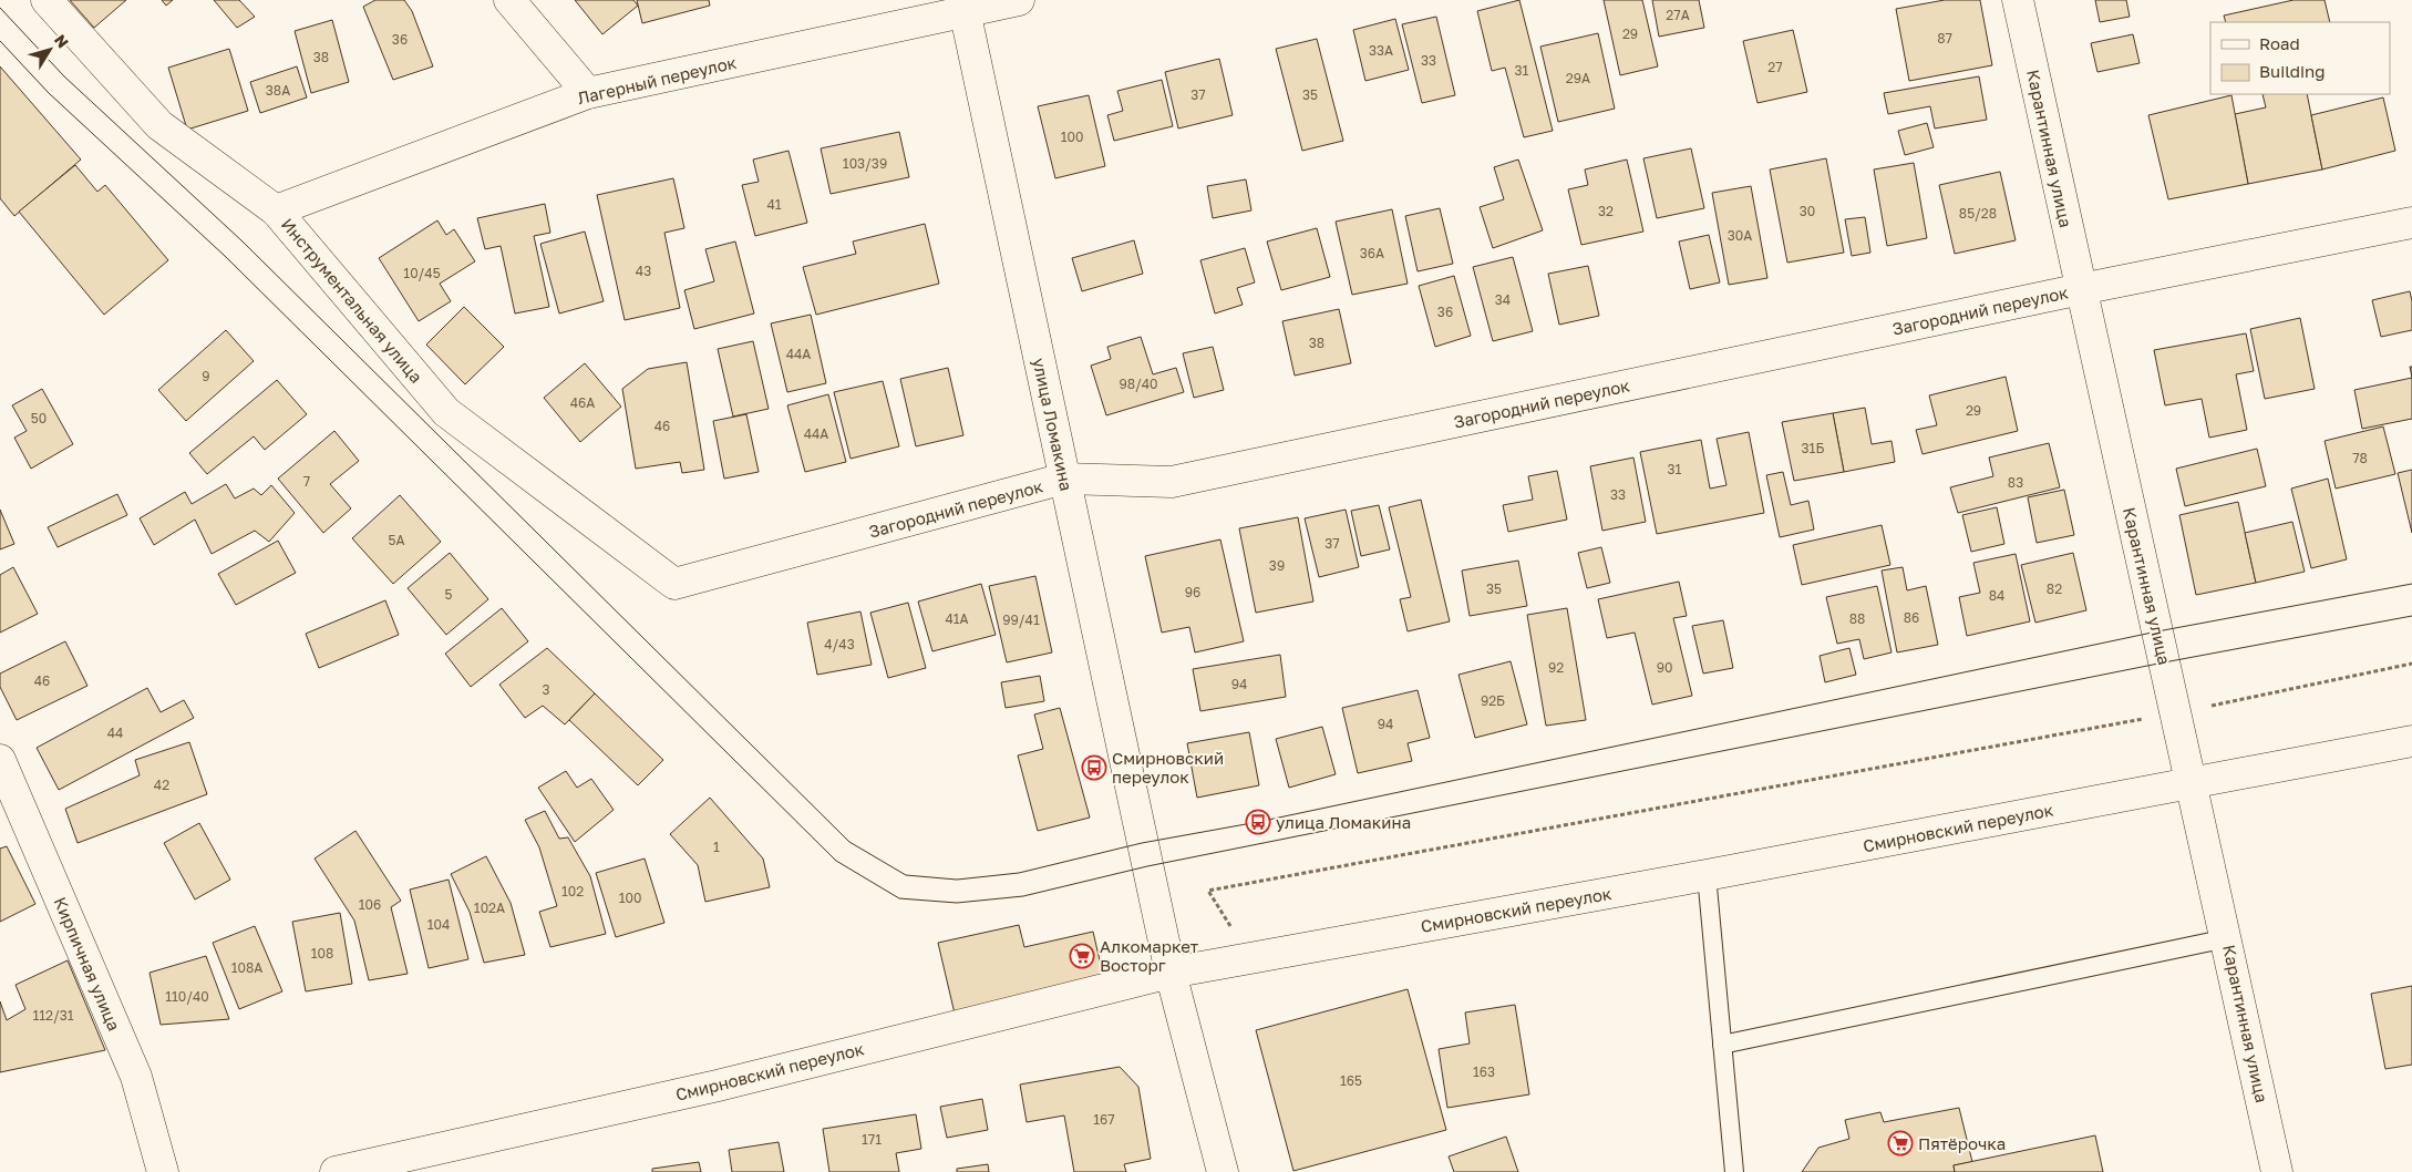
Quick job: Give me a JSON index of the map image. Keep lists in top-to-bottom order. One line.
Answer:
{"streets":{"street":["Лагерный переулок","Карантинная улица","Инструментальная улица","Загородний переулок","улица Ломакина","Смирновский переулок","Кирпичная улица"]},"crossings":[["Лагерный переулок","Инструментальная улица"],["Лагерный переулок","улица Ломакина"],["Карантинная улица","Загородний переулок"],["Карантинная улица","Смирновский переулок"],["Инструментальная улица","Загородний переулок"],["Загородний переулок","улица Ломакина"],["улица Ломакина","Смирновский переулок"]],"places":{"bus stop":["Смирновский переулок","улица Ломакина"],"supermarket":["Алкомаркет Восторг","Пятёрочка"]},"house_numbers":["27А","29","87","36","33А","38","33","27","31","29А","38А","37","35","100","103/39","41","32","30","85/28","30А","36А","43","10/45","34","36","38","44А","9","98/40","46А","29","50","46","44А","31Б","78","31","7","83","33","5А","37","39","35","82","96","5","84","86","41А","88","99/41","4/43","92","90","46","94","3","92Б","94","44","42","1","102","100","106","102А","104","108","108А","110/40","112/31","163","165","167","171"],"legend":["Road","Building"],"north":"top right"}
